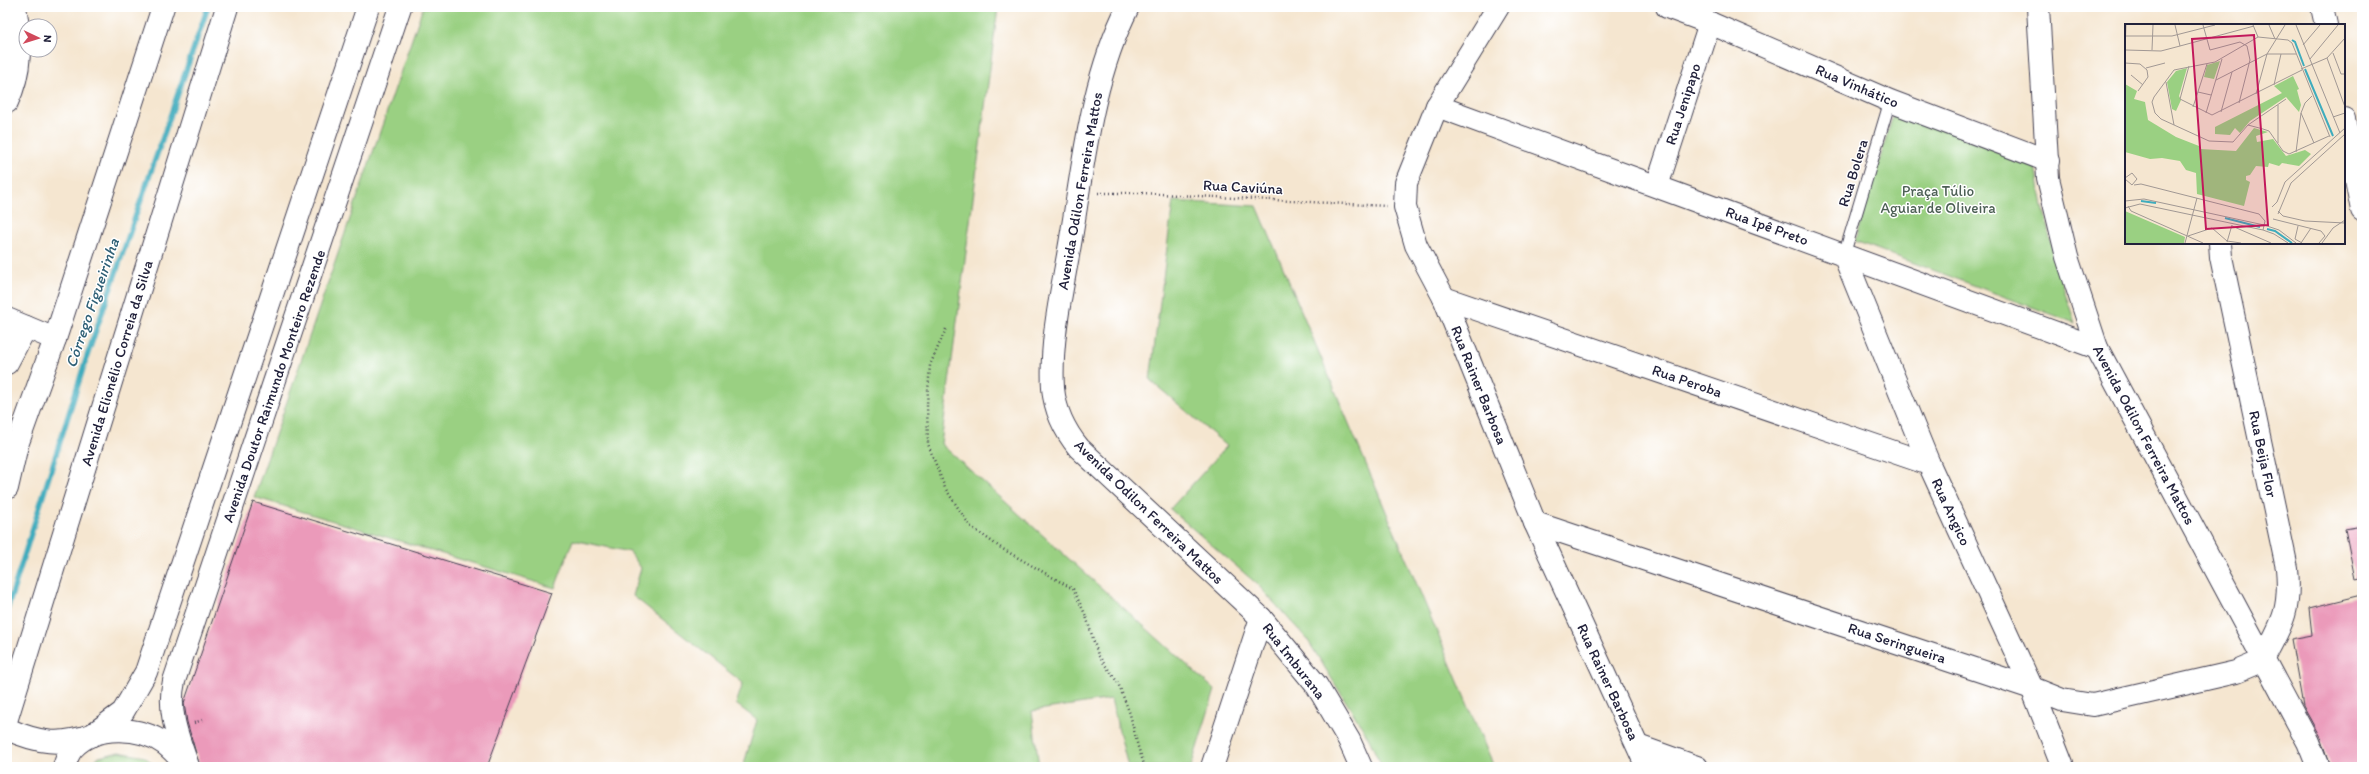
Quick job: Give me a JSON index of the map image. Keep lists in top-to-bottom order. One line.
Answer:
{"streets":{"street":["Rua Vinhático","Rua Jenipapo","Avenida Odilon Ferreira Mattos","Rua Ipê Preto","Avenida Elionélio Correia da Silva","Rua Peroba","Rua Rainer Barbosa","Avenida Doutor Raimundo Monteiro Rezende","Rua Beija Flor","Rua Angico","Rua Seringueira","Rua Imburana"],"lane":["Rua Bolera"],"path":["Rua Caviúna"]},"crossings":[["Rua Vinhático","Rua Jenipapo"],["Rua Vinhático","Rua Bolera"],["Rua Vinhático","Avenida Odilon Ferreira Mattos"],["Rua Jenipapo","Rua Ipê Preto"],["Rua Bolera","Rua Ipê Preto"],["Rua Bolera","Rua Angico"],["Rua Caviúna","Avenida Odilon Ferreira Mattos"],["Rua Caviúna","Rua Rainer Barbosa"],["Avenida Odilon Ferreira Mattos","Rua Ipê Preto"],["Avenida Odilon Ferreira Mattos","Rua Beija Flor"],["Avenida Odilon Ferreira Mattos","Rua Seringueira"],["Avenida Odilon Ferreira Mattos","Rua Imburana"],["Rua Ipê Preto","Rua Rainer Barbosa"],["Rua Ipê Preto","Rua Angico"],["Rua Peroba","Rua Rainer Barbosa"],["Rua Peroba","Rua Angico"],["Rua Rainer Barbosa","Rua Seringueira"],["Rua Beija Flor","Rua Seringueira"],["Rua Angico","Rua Seringueira"]],"water":["Córrego Figueirinha"],"parks":["Praça Túlio Aguiar de Oliveira"],"north":"right"}
